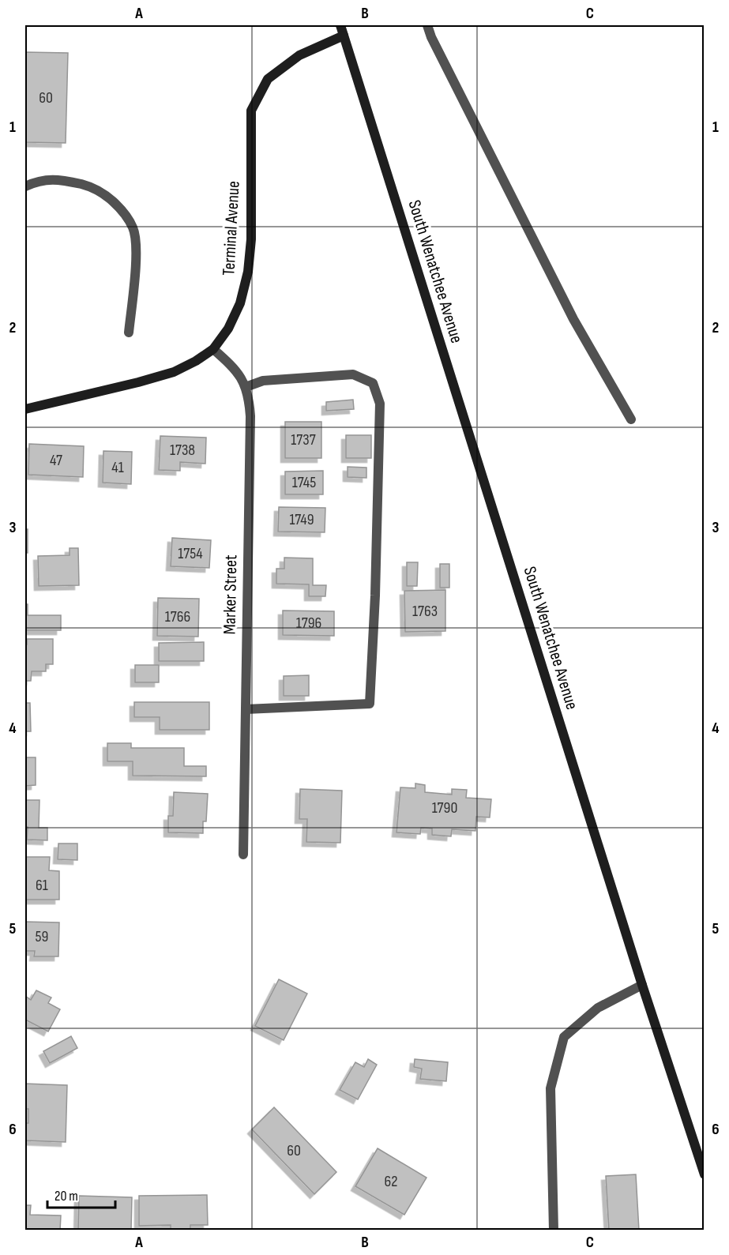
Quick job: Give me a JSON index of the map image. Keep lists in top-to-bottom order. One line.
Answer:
{"streets":{"main road":["Terminal Avenue","South Wenatchee Avenue"],"street":["Marker Street"]},"crossings":[["Terminal Avenue","South Wenatchee Avenue"],["Terminal Avenue","Marker Street"]],"house_numbers":["60","1737","1738","47","41","1745","1749","1754","1763","1766","1796","1790","61","59","60","62"],"scale_bar":"20 m","grid":{"columns":["A","B","C"],"rows":["1","2","3","4","5","6"]}}
